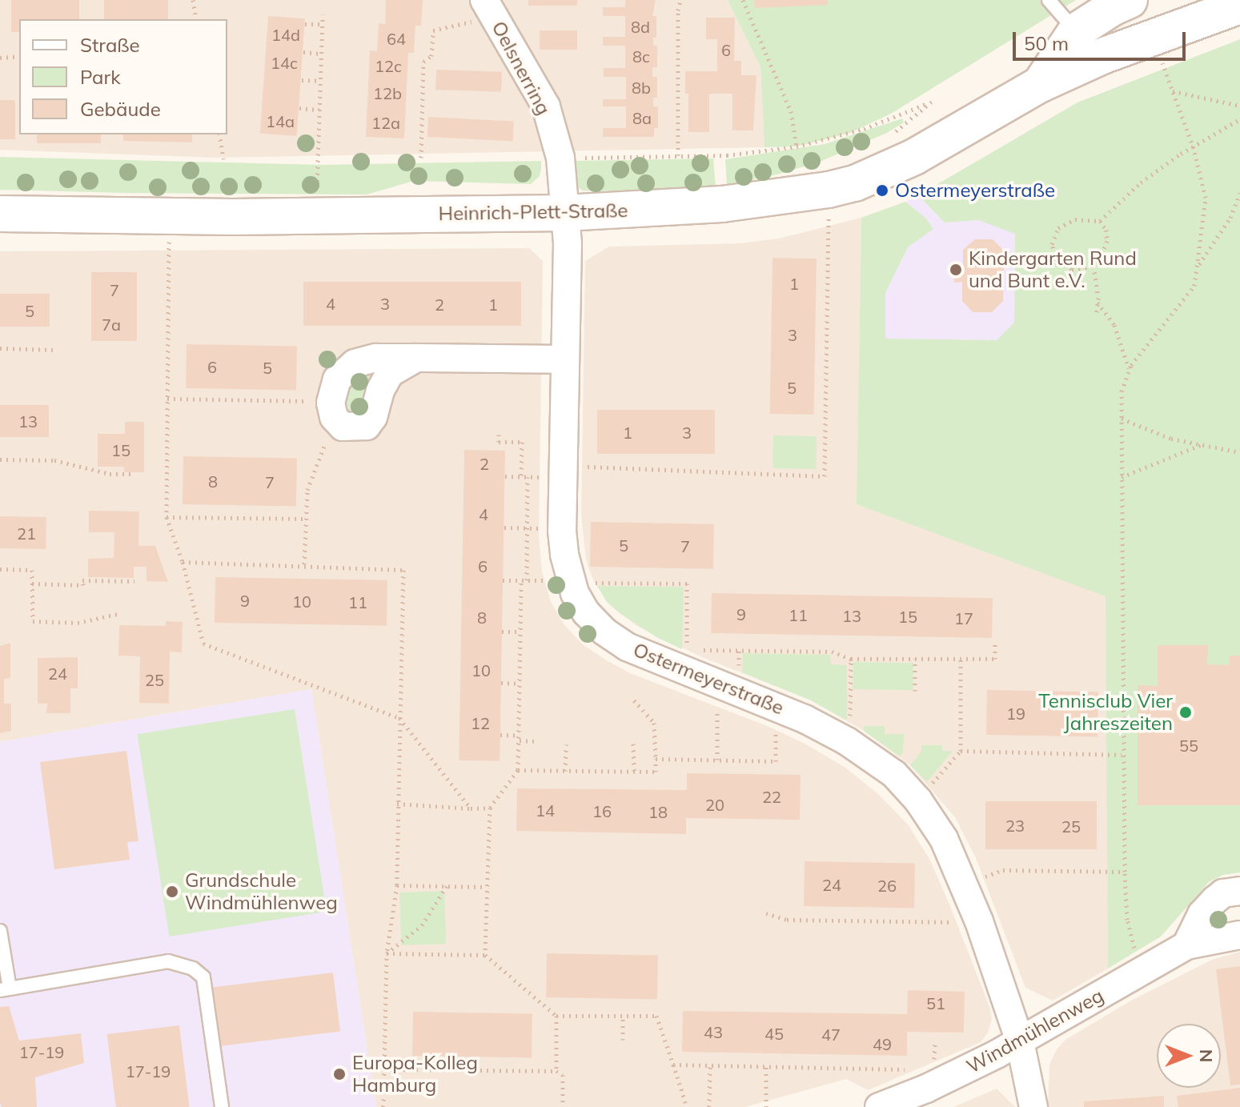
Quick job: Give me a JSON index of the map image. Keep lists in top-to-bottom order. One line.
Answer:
{"streets":{"street":["Oelsnerring","Heinrich-Plett-Straße","Ostermeyerstraße","Windmühlenweg"]},"crossings":[["Oelsnerring","Heinrich-Plett-Straße"],["Oelsnerring","Ostermeyerstraße"],["Heinrich-Plett-Straße","Ostermeyerstraße"],["Ostermeyerstraße","Windmühlenweg"]],"places":["Ostermeyerstraße","Kindergarten Rund und Bunt e.V.","Tennisclub Vier Jahreszeiten","Grundschule Windmühlenweg","Europa-Kolleg Hamburg"],"house_numbers":["8d","14d","64","6","8c","14c","12c","8b","12b","8a","14a","12a","1","7","4","3","2","1","5","7a","3","6","5","5","13","1","3","15","2","8","7","4","21","5","7","6","9","10","11","9","11","13","15","8","17","10","24","25","19","12","55","22","20","14","16","18","23","25","24","26","51","43","45","47","49","17-19","17-19"],"legend":["Straße","Park","Gebäude"],"scale_bar":"50 m","north":"right"}
